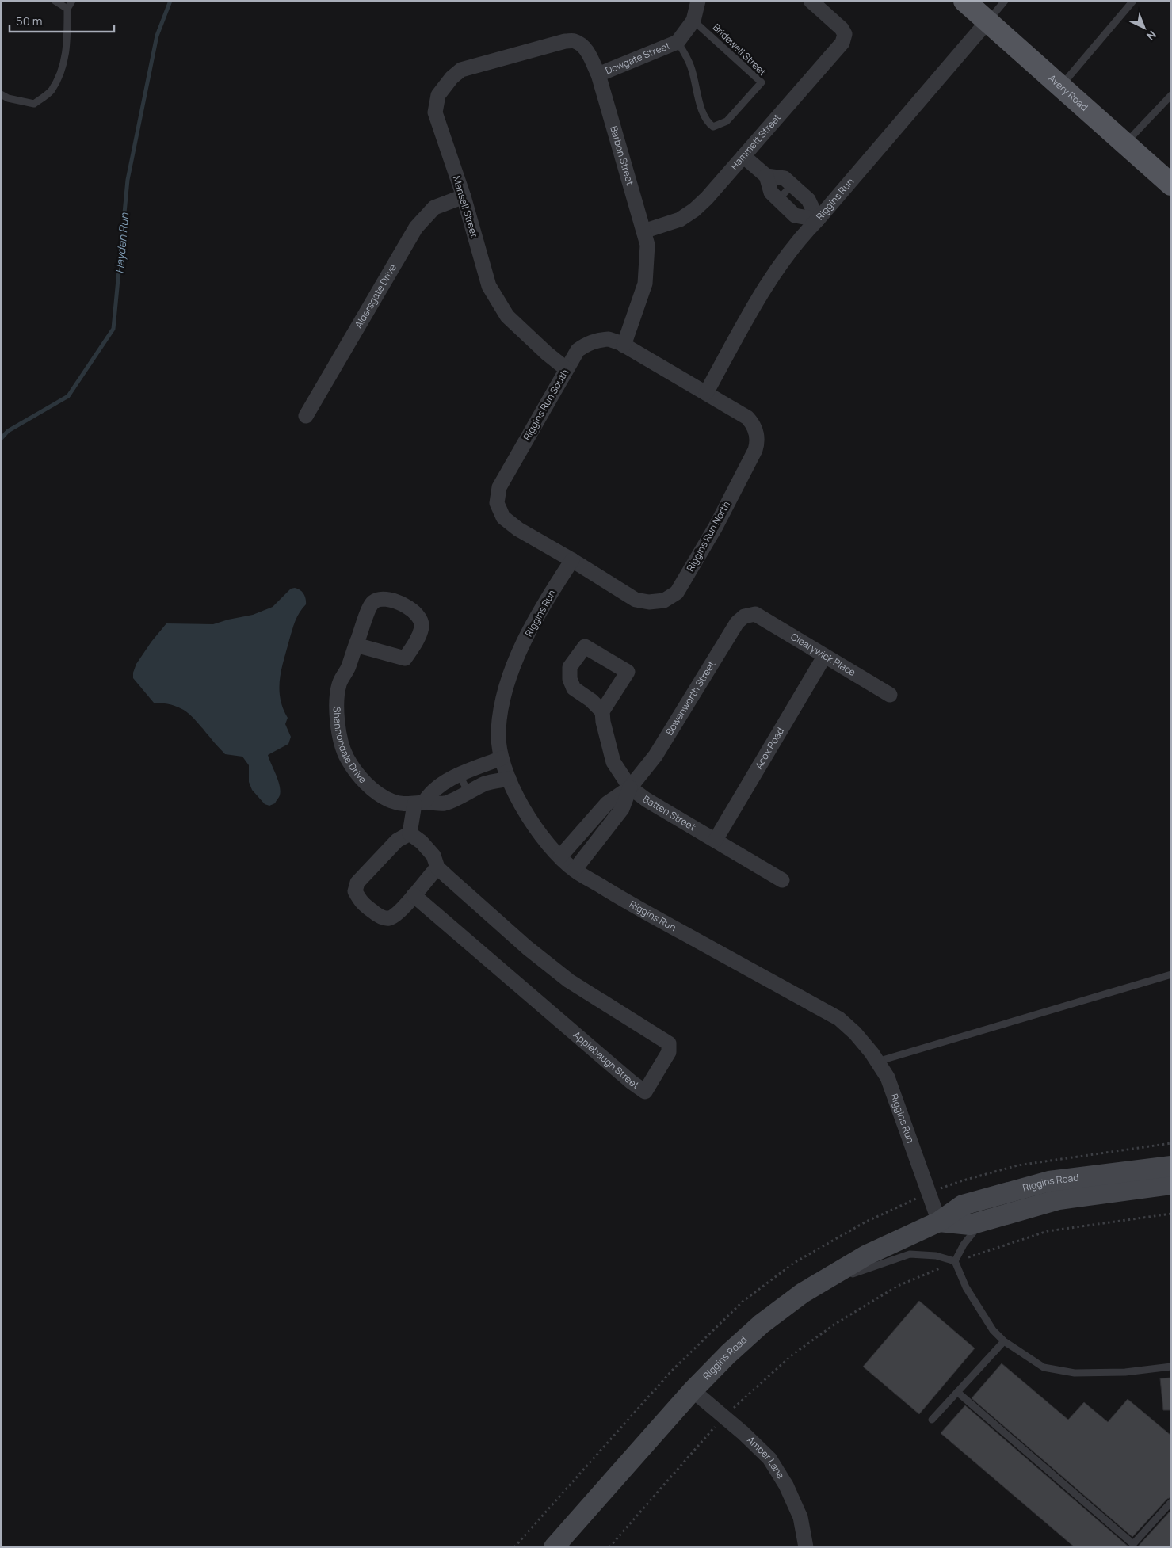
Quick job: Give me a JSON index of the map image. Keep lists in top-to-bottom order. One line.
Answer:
{"streets":{"main road":["Avery Road","Riggins Road"],"street":["Dowgate Street","Hammett Street","Barbon Street","Riggins Run","Mansell Street","Aldersgate Drive","Riggins Run South","Riggins Run North","Clearywick Place","Bowenworth Street","Shannondale Drive","Acox Road","Batten Street","Applebaugh Street","Amber Lane"],"lane":["Bridewell Street"]},"crossings":[["Bridewell Street","Dowgate Street"],["Dowgate Street","Barbon Street"],["Avery Road","Riggins Run"],["Hammett Street","Barbon Street"],["Barbon Street","Mansell Street"],["Barbon Street","Riggins Run South"],["Riggins Run","Riggins Run South"],["Riggins Run","Riggins Run North"],["Riggins Run","Bowenworth Street"],["Riggins Run","Shannondale Drive"],["Riggins Run","Riggins Road"],["Mansell Street","Aldersgate Drive"],["Mansell Street","Riggins Run South"],["Riggins Run South","Riggins Run North"],["Clearywick Place","Bowenworth Street"],["Clearywick Place","Acox Road"],["Bowenworth Street","Batten Street"],["Acox Road","Batten Street"],["Riggins Road","Amber Lane"]],"water":["Hayden Run"],"scale_bar":"50 m","north":"bottom right"}
